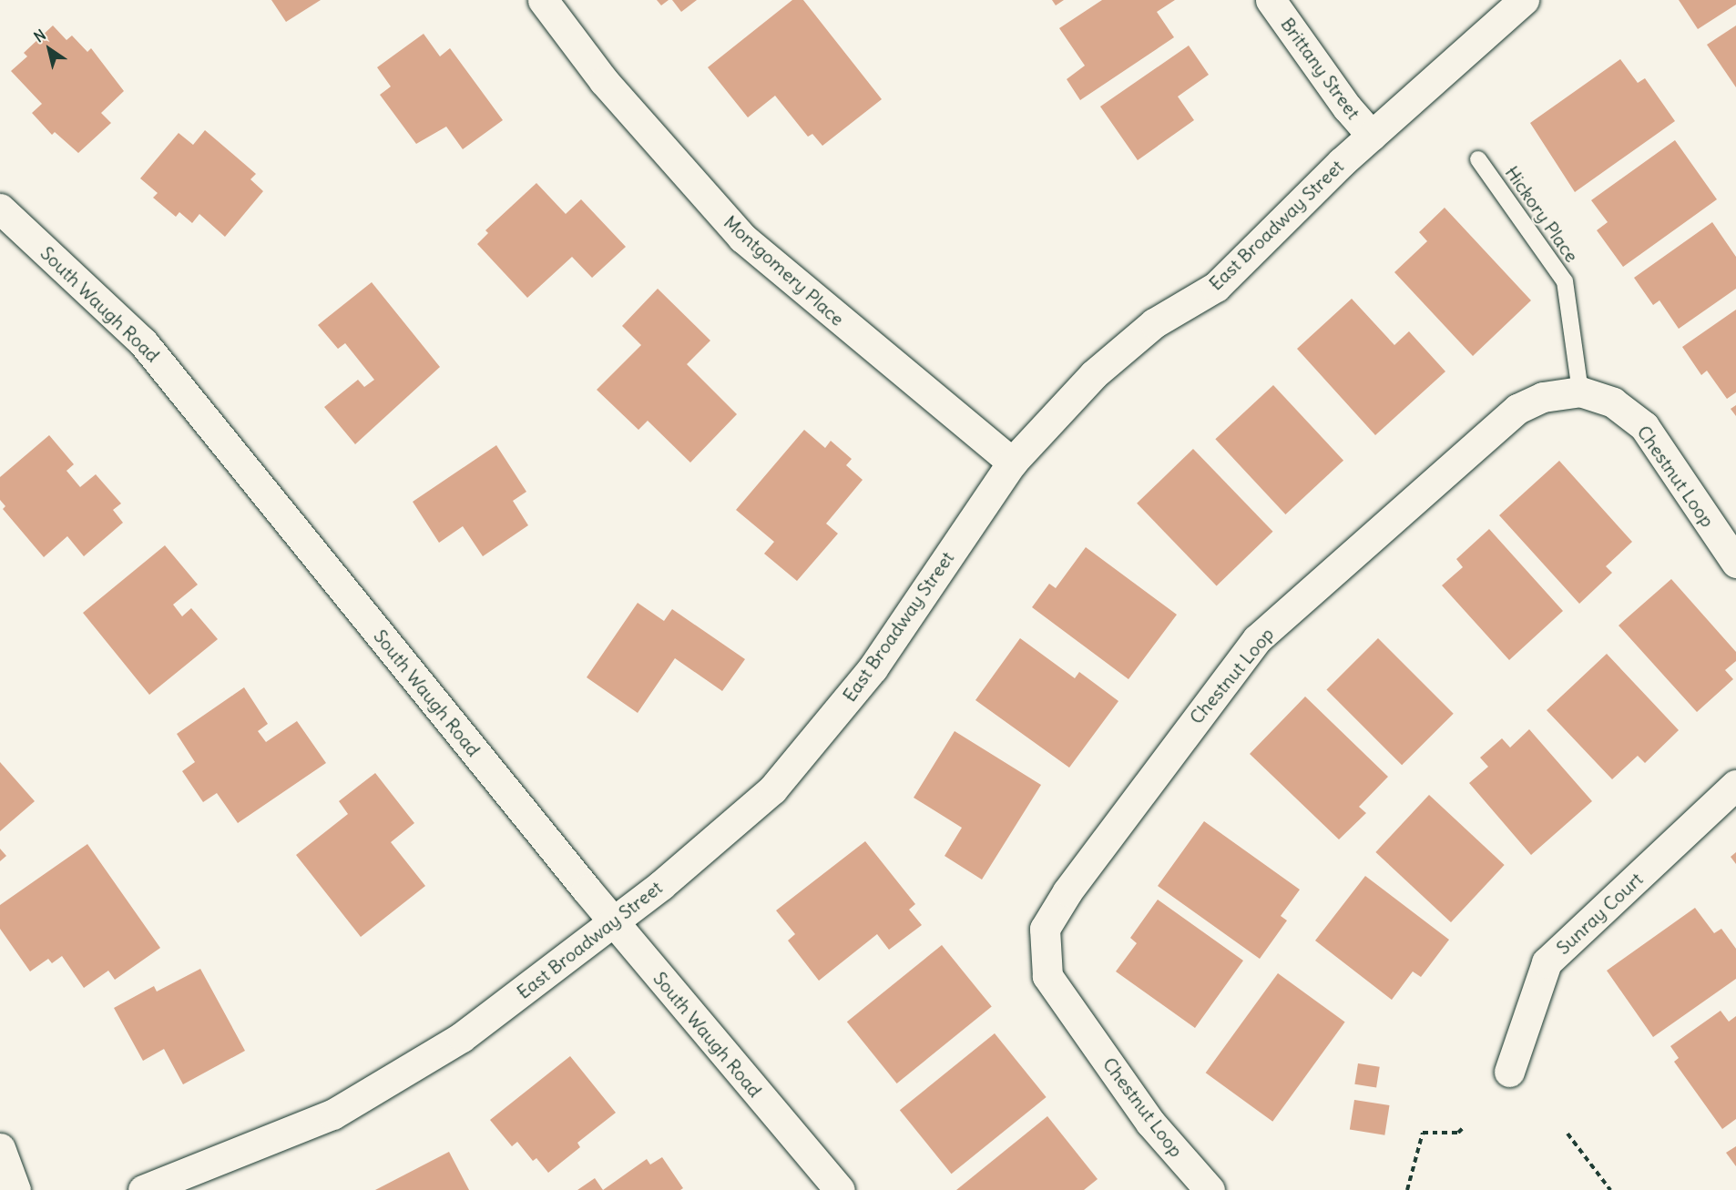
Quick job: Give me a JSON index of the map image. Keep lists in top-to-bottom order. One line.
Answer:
{"streets":{"street":["Brittany Street","East Broadway Street","Montgomery Place","South Waugh Road","Chestnut Loop","Sunray Court"],"lane":["Hickory Place"]},"crossings":[["Brittany Street","East Broadway Street"],["Hickory Place","Chestnut Loop"],["East Broadway Street","Montgomery Place"],["East Broadway Street","South Waugh Road"]],"north":"top left"}
